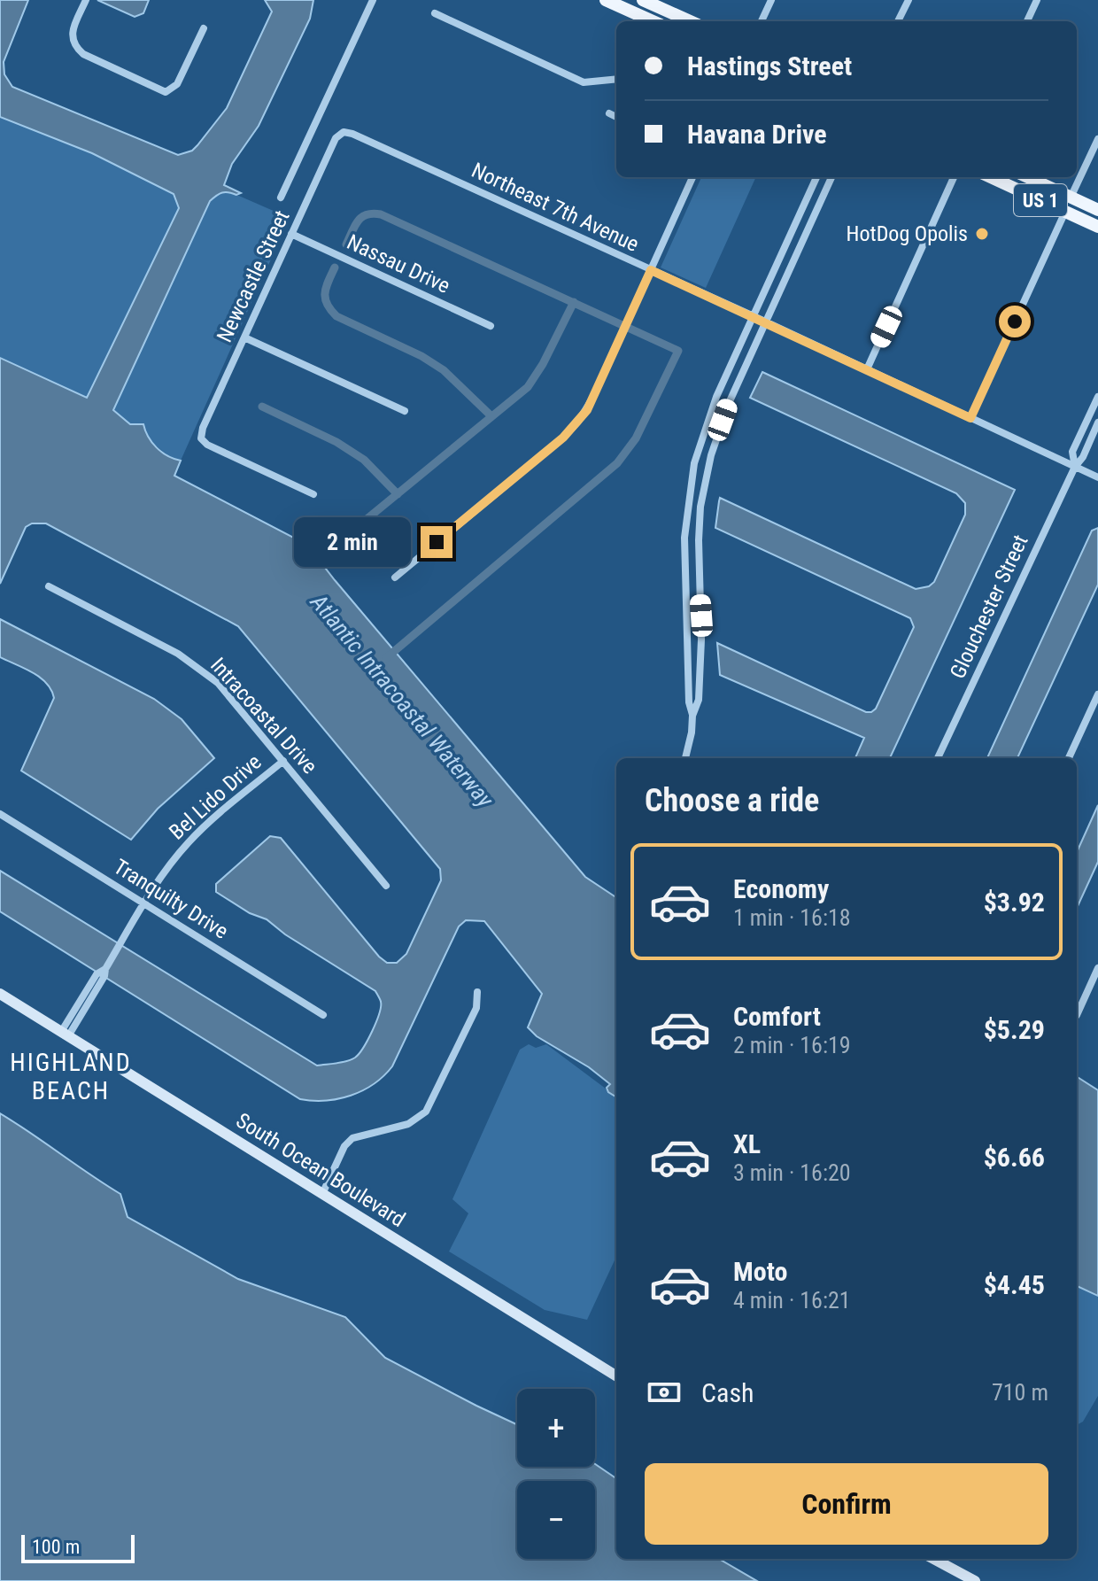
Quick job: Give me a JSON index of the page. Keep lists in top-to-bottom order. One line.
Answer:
{"streets":{"main road":["US 1","South Ocean Boulevard"],"street":["Northeast 7th Avenue","Nassau Drive","Newcastle Street","Glouchester Street","Intracoastal Drive","Bel Lido Drive","Tranquilty Drive"]},"crossings":[["Northeast 7th Avenue","Newcastle Street"],["Northeast 7th Avenue","Glouchester Street"],["Nassau Drive","Newcastle Street"],["Intracoastal Drive","Bel Lido Drive"],["Bel Lido Drive","Tranquilty Drive"],["Bel Lido Drive","South Ocean Boulevard"]],"districts":["HIGHLAND BEACH"],"water":["Atlantic Intracoastal Waterway"],"places":["HotDog Opolis"],"scale_bar":"100 m","page":{"banner":["Hastings Street","Havana Drive"],"bubble":"2 min","heading":"Choose a ride","list":[{"name":"Economy","note":"1 min · 16:18","value":"$3.92"},{"name":"Comfort","note":"2 min · 16:19","value":"$5.29"},{"name":"XL","note":"3 min · 16:20","value":"$6.66"},{"name":"Moto","note":"4 min · 16:21","value":"$4.45"}],"pay":["Cash","710 m"],"map_buttons":["+","−"],"buttons":"Confirm","scale":"100 m"}}
